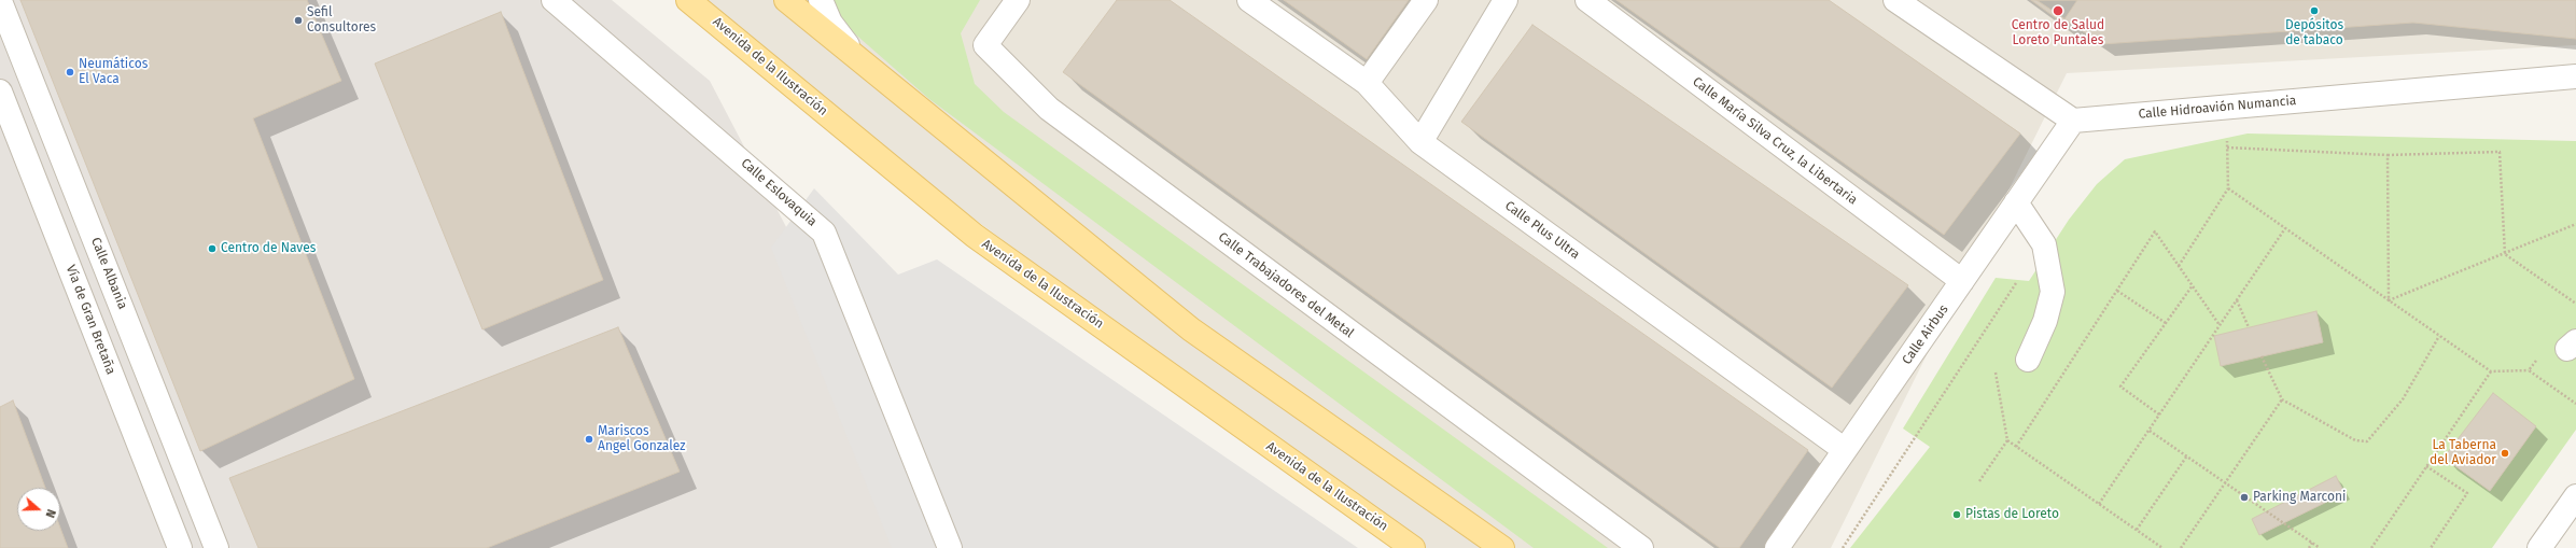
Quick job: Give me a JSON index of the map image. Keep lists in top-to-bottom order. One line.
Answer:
{"streets":{"main road":["Avenida de la Ilustración"],"street":["Calle Hidroavión Numancia","Calle María Silva Cruz, la Libertaria","Calle Eslovaquia","Calle Plus Ultra","Calle Albania","Calle Trabajadores del Metal","Vía de Gran Bretaña","Calle Airbus"]},"crossings":[["Calle Hidroavión Numancia","Calle Airbus"],["Calle María Silva Cruz, la Libertaria","Calle Airbus"],["Calle Plus Ultra","Calle Airbus"]],"places":["Centro de Salud Loreto Puntales","Depósitos de tabaco","Sefil Consultores","Neumáticos El Vaca","Centro de Naves","Mariscos Angel Gonzalez","La Taberna del Aviador","Parking Marconi","Pistas de Loreto"],"north":"right"}
